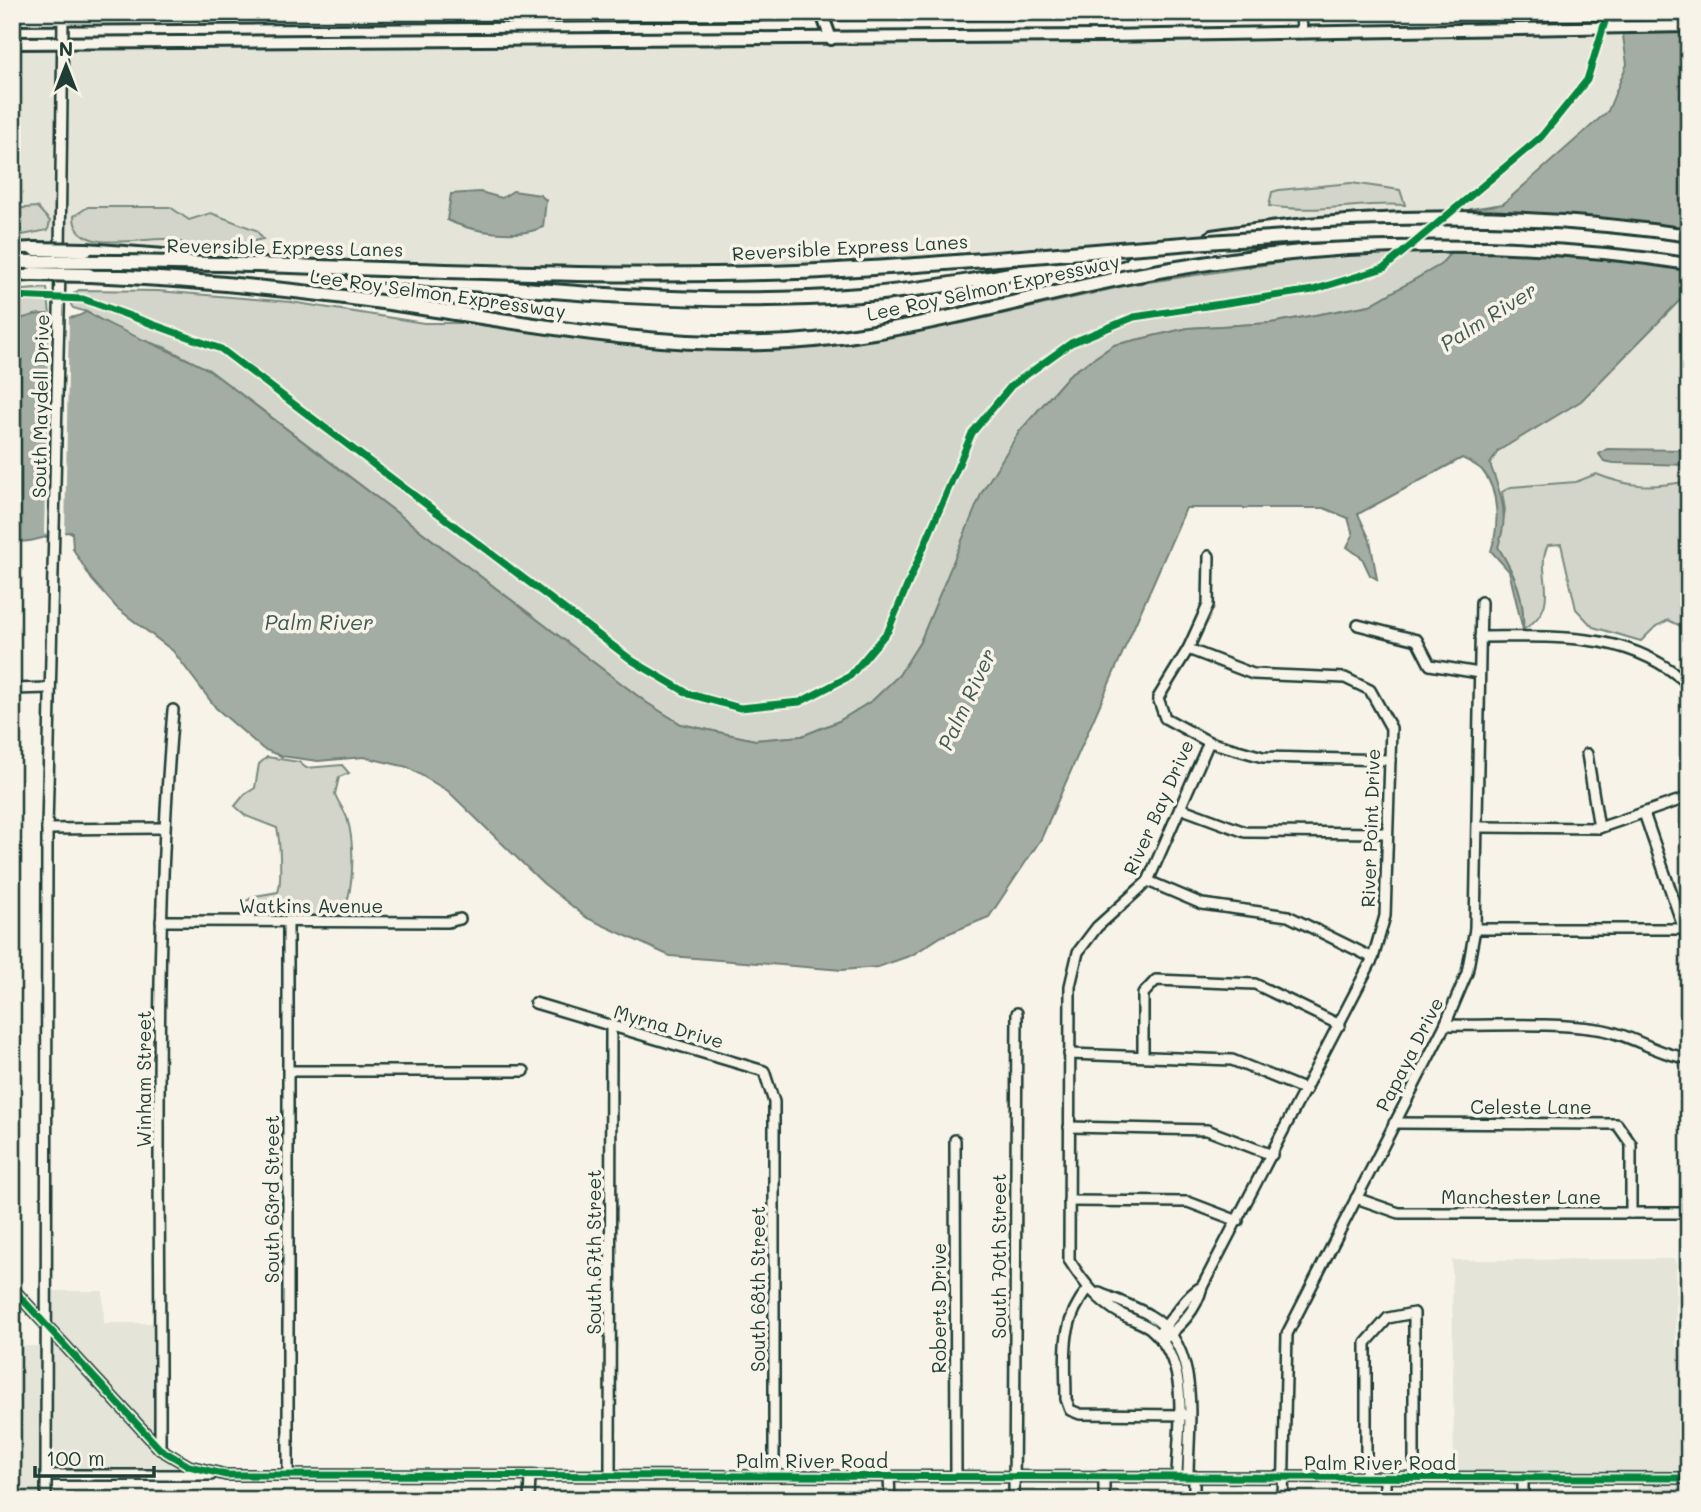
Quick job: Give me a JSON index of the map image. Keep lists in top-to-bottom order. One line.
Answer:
{"streets":{"highway":["Reversible Express Lanes","Lee Roy Selmon Expressway"],"street":["South Maydell Drive","River Bay Drive","River Point Drive","Watkins Avenue","Myrna Drive","Papaya Drive","Winham Street","Celeste Lane","Manchester Lane","South 63rd Street","South 67th Street","South 70th Street","South 68th Street","Roberts Drive","Palm River Road"]},"crossings":[["South Maydell Drive","Palm River Road"],["River Bay Drive","River Point Drive"],["Watkins Avenue","Winham Street"],["Watkins Avenue","South 63rd Street"],["Myrna Drive","South 67th Street"],["Myrna Drive","South 68th Street"],["Papaya Drive","Celeste Lane"],["Papaya Drive","Manchester Lane"],["Papaya Drive","Palm River Road"],["Winham Street","Palm River Road"],["Celeste Lane","Manchester Lane"],["South 63rd Street","Palm River Road"],["South 67th Street","Palm River Road"],["South 70th Street","Palm River Road"],["South 68th Street","Palm River Road"],["Roberts Drive","Palm River Road"]],"water":["Palm River"],"scale_bar":"100 m","north":"top"}
